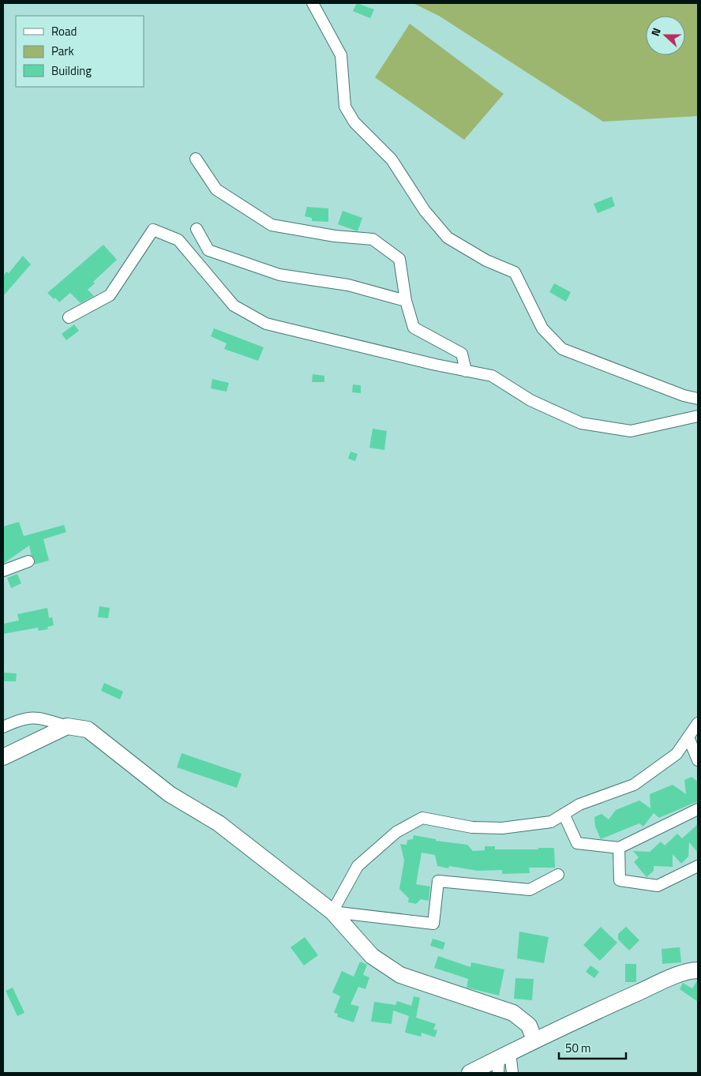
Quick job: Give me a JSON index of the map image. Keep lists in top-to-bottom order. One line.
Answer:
{"legend":["Road","Park","Building"],"scale_bar":"50 m","north":"left"}
